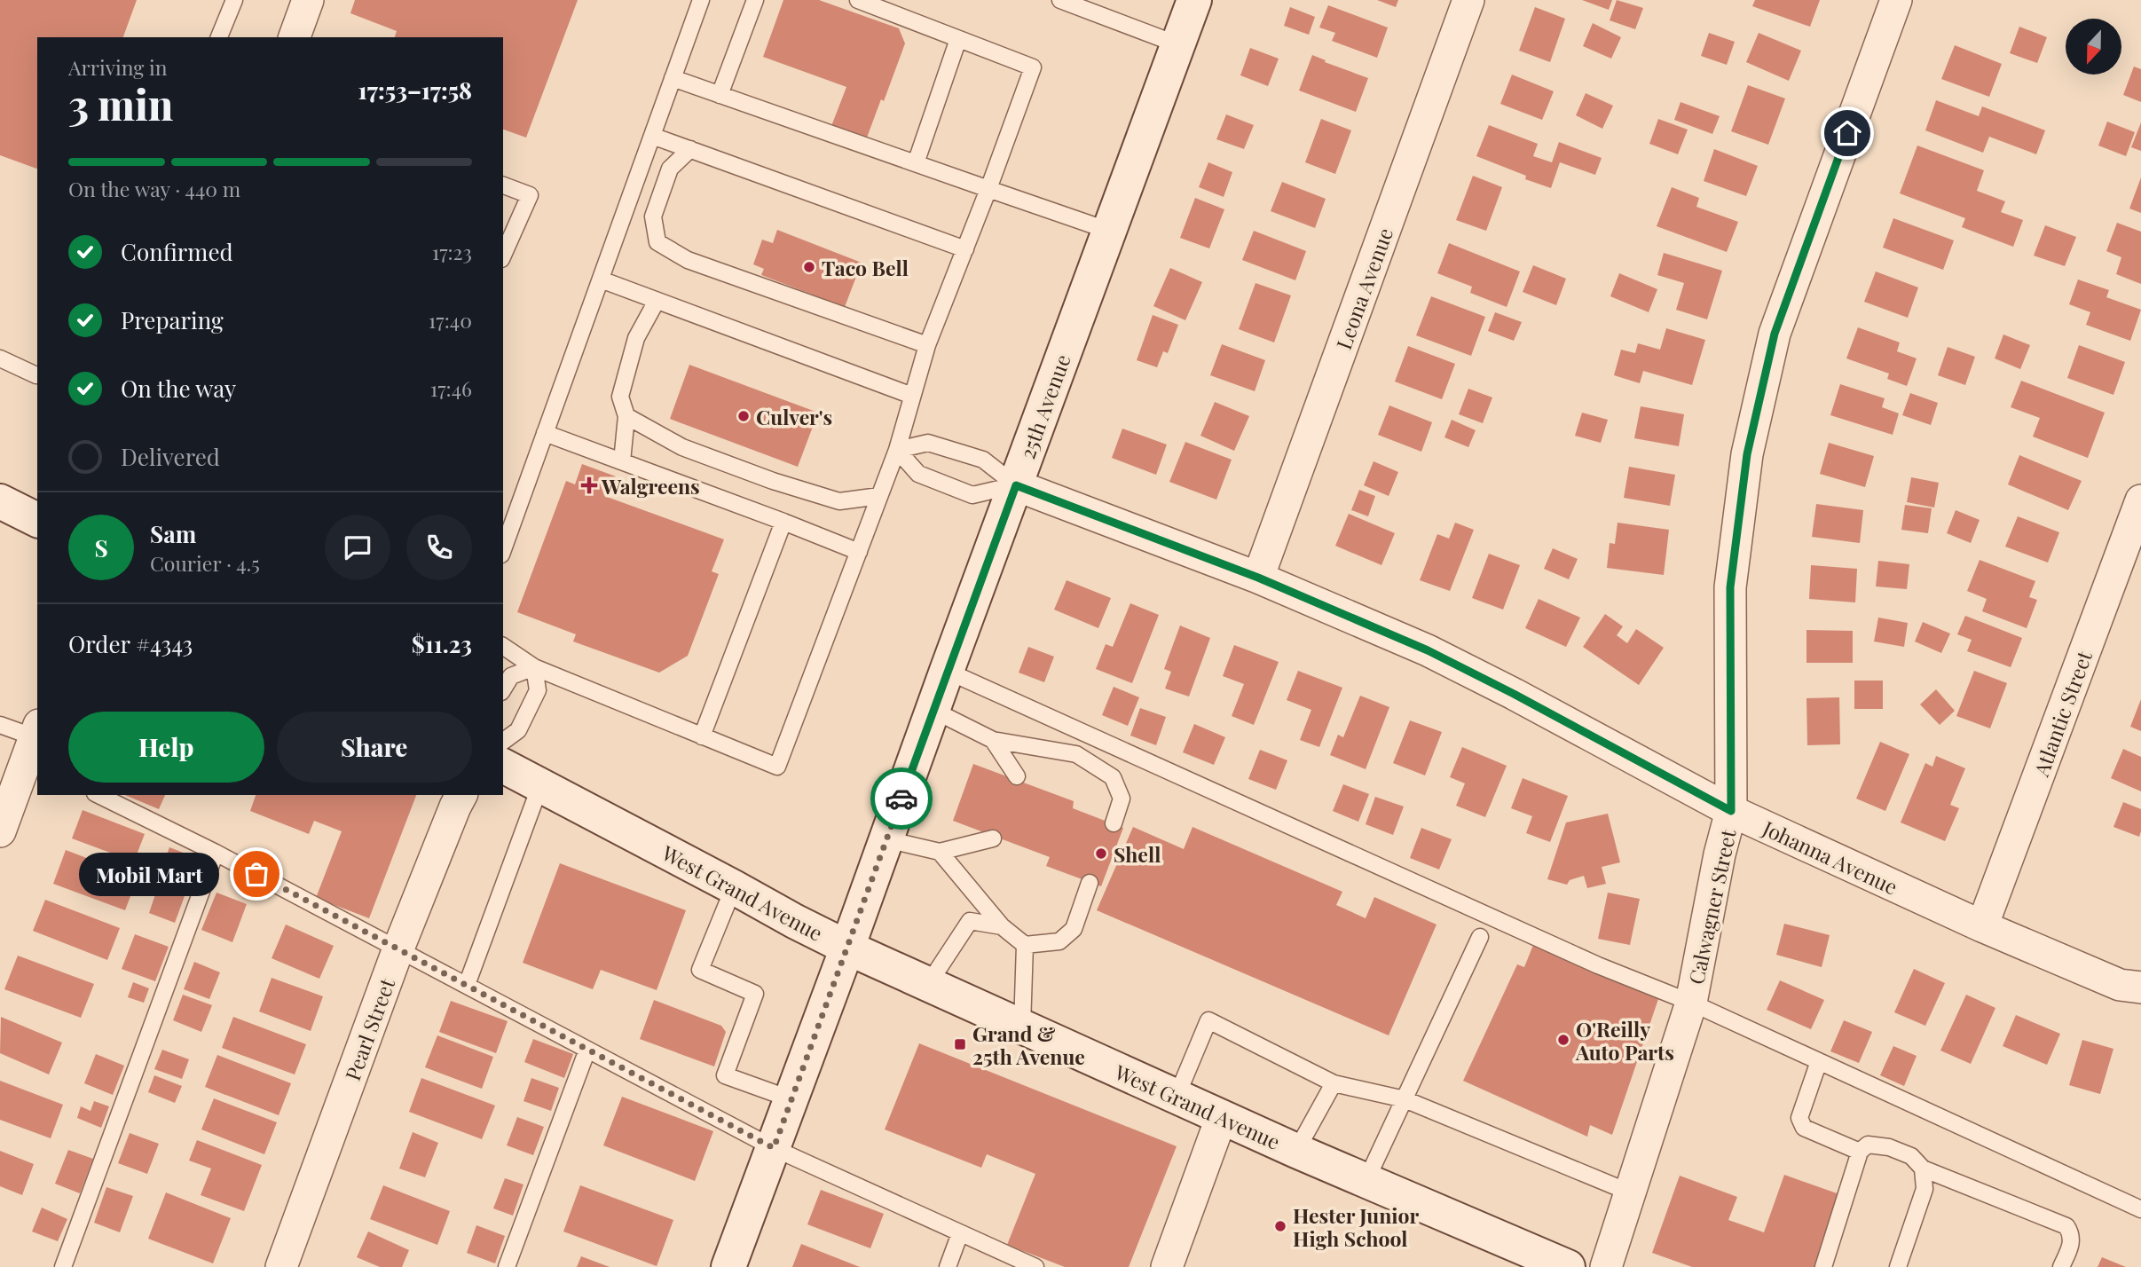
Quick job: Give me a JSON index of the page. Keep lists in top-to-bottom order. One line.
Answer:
{"streets":{"main road":["25th Avenue","West Grand Avenue"],"street":["Leona Avenue","Atlantic Street","Johanna Avenue","Calwagner Street","Pearl Street"]},"crossings":[["Leona Avenue","Johanna Avenue"],["25th Avenue","Johanna Avenue"],["25th Avenue","West Grand Avenue"],["Atlantic Street","Johanna Avenue"],["Johanna Avenue","Calwagner Street"]],"places":{"other":["Taco Bell","Culver's","Shell","Mobil Mart","O'Reilly Auto Parts","Hester Junior High School"],"health":["Walgreens"],"transit":["Grand & 25th Avenue"]},"north":"bottom","page":{"heading":["3 min","Arriving in","17:53–17:58"],"panel":["Sam","Courier · 4.5","Order #4343","$11.23"],"bar":"On the way · 440 m","list":[["Confirmed","17:23"],["Preparing","17:40"],["On the way","17:46"],"Delivered"],"round":"S","buttons":["Help","Share"],"bubble":"Mobil Mart"}}
